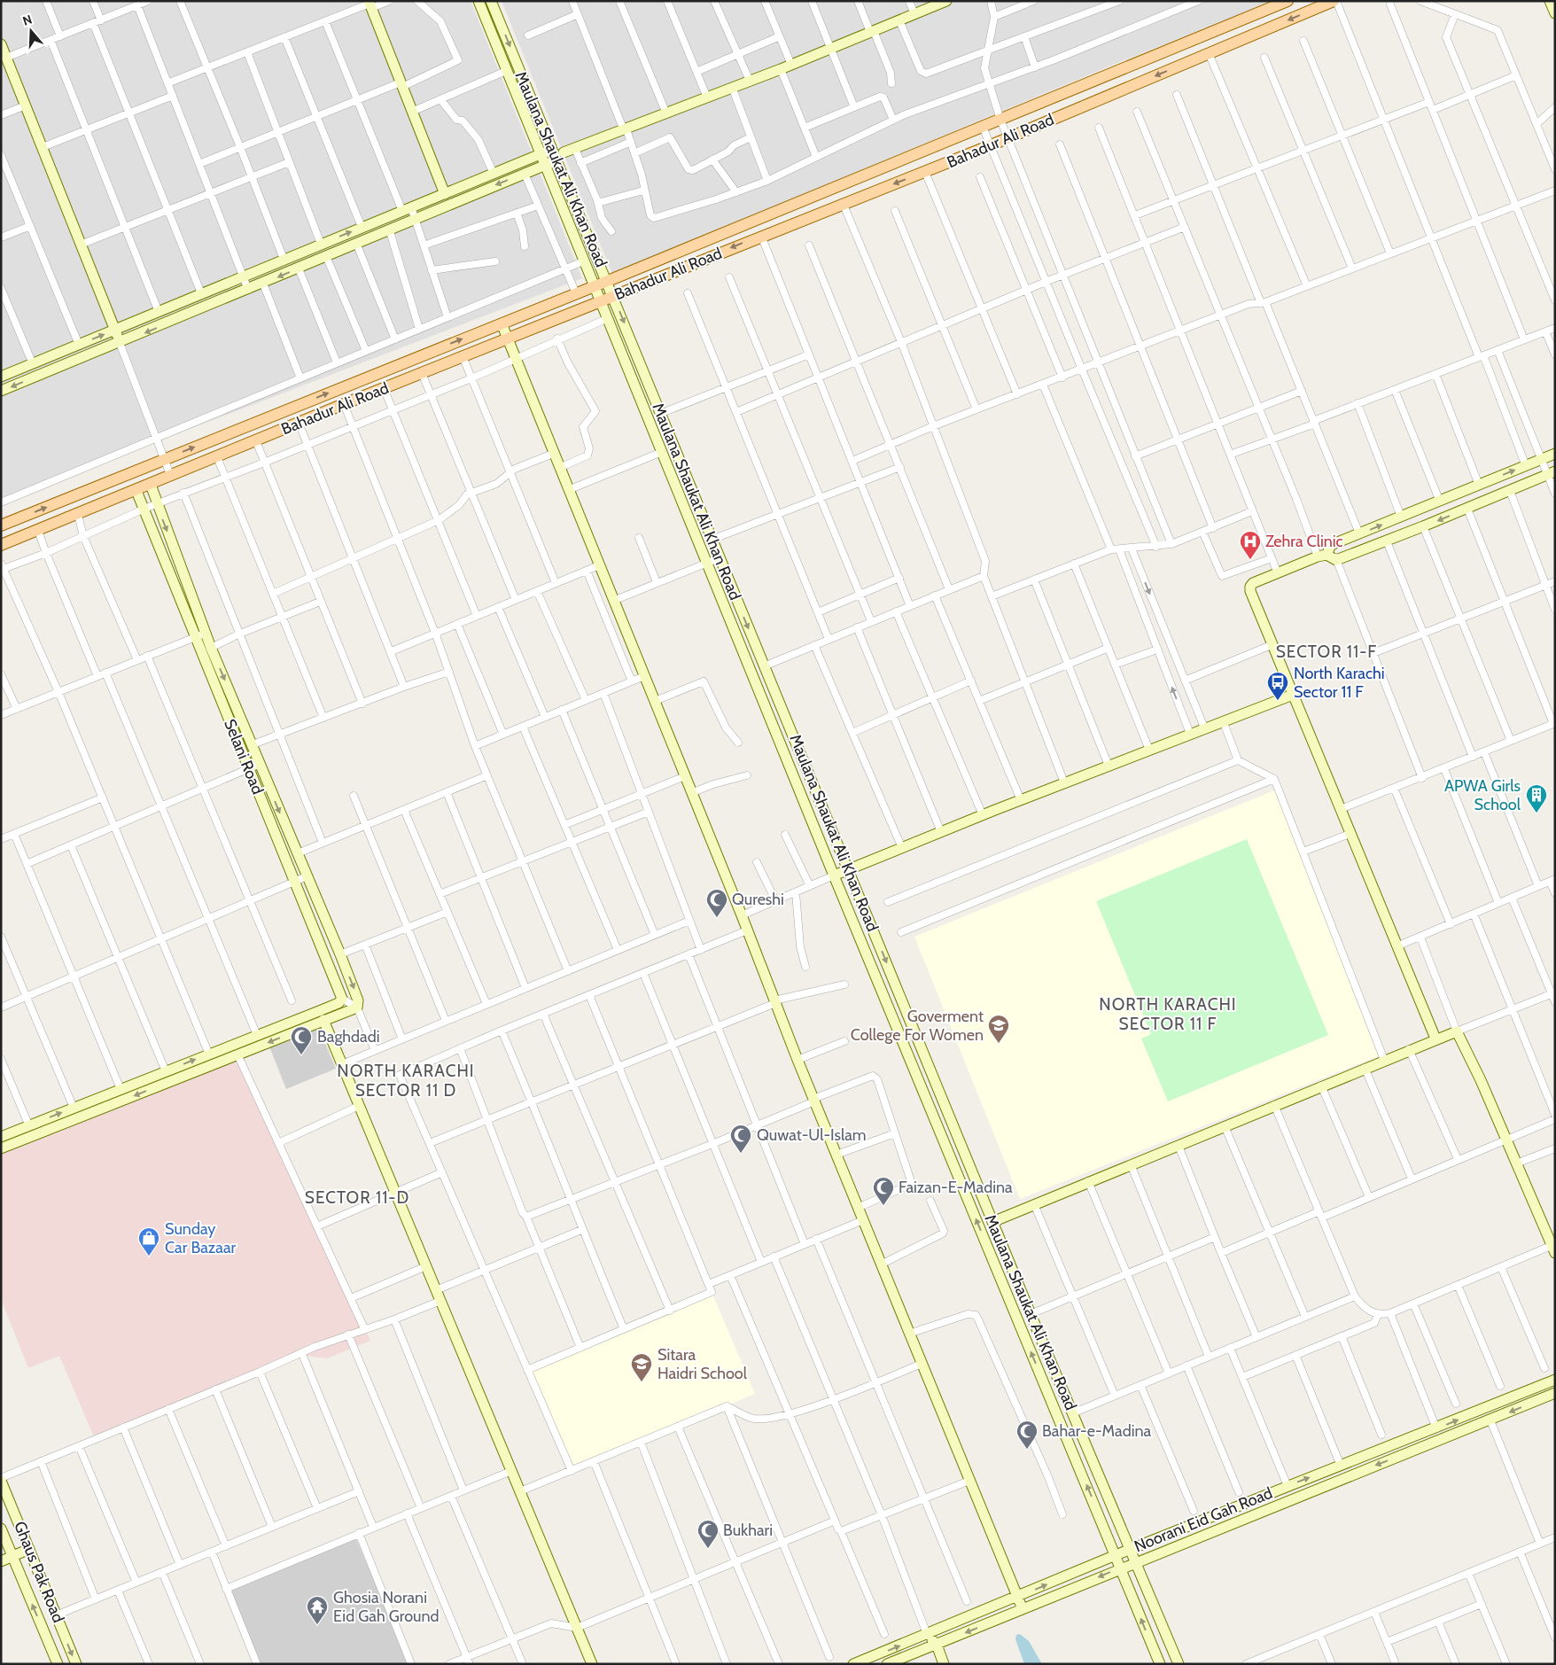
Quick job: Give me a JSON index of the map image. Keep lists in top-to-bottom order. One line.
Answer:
{"streets":{"main road":["Bahadur Ali Road"],"street":["Maulana Shaukat Ali Khan Road","Selani Road","Noorani Eid Gah Road","Ghaus Pak Road"]},"crossings":[["Bahadur Ali Road","Maulana Shaukat Ali Khan Road"],["Bahadur Ali Road","Selani Road"],["Maulana Shaukat Ali Khan Road","Noorani Eid Gah Road"]],"districts":["SECTOR 11-F","NORTH KARACHI SECTOR 11 F","NORTH KARACHI SECTOR 11 D","SECTOR 11-D"],"places":{"hospital":["Zehra Clinic"],"bus stop":["North Karachi Sector 11 F"],"building":["APWA Girls School"],"mosque":["Qureshi","Baghdadi","Quwat-Ul-Islam","Faizan-E-Madina","Bahar-e-Madina","Bukhari"],"school or university":["Goverment College For Women","Sitara Haidri School"],"shop":["Sunday Car Bazaar"],"temple":["Ghosia Norani Eid Gah Ground"]},"north":"top"}
